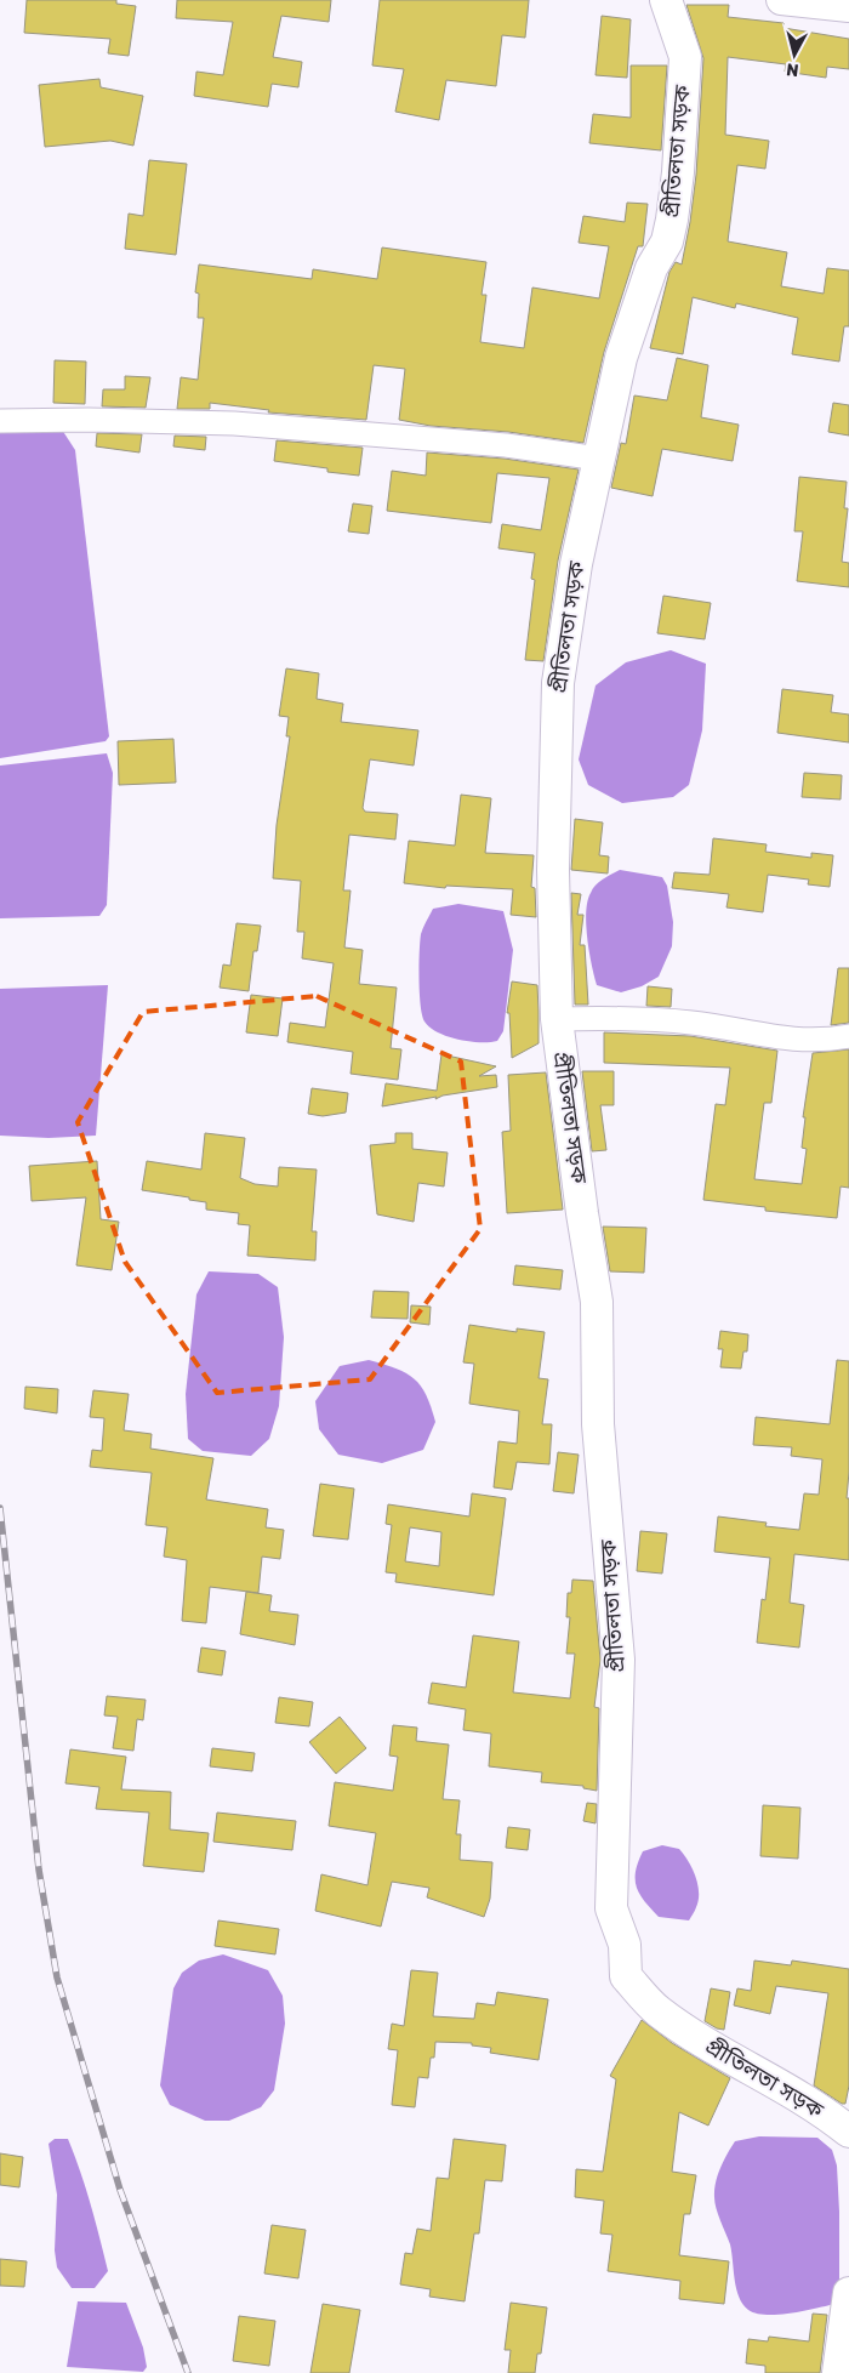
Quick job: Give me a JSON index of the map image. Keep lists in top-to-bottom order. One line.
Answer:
{"streets":{"main road":["প্রীতিলতা সড়ক"]},"north":"bottom"}
